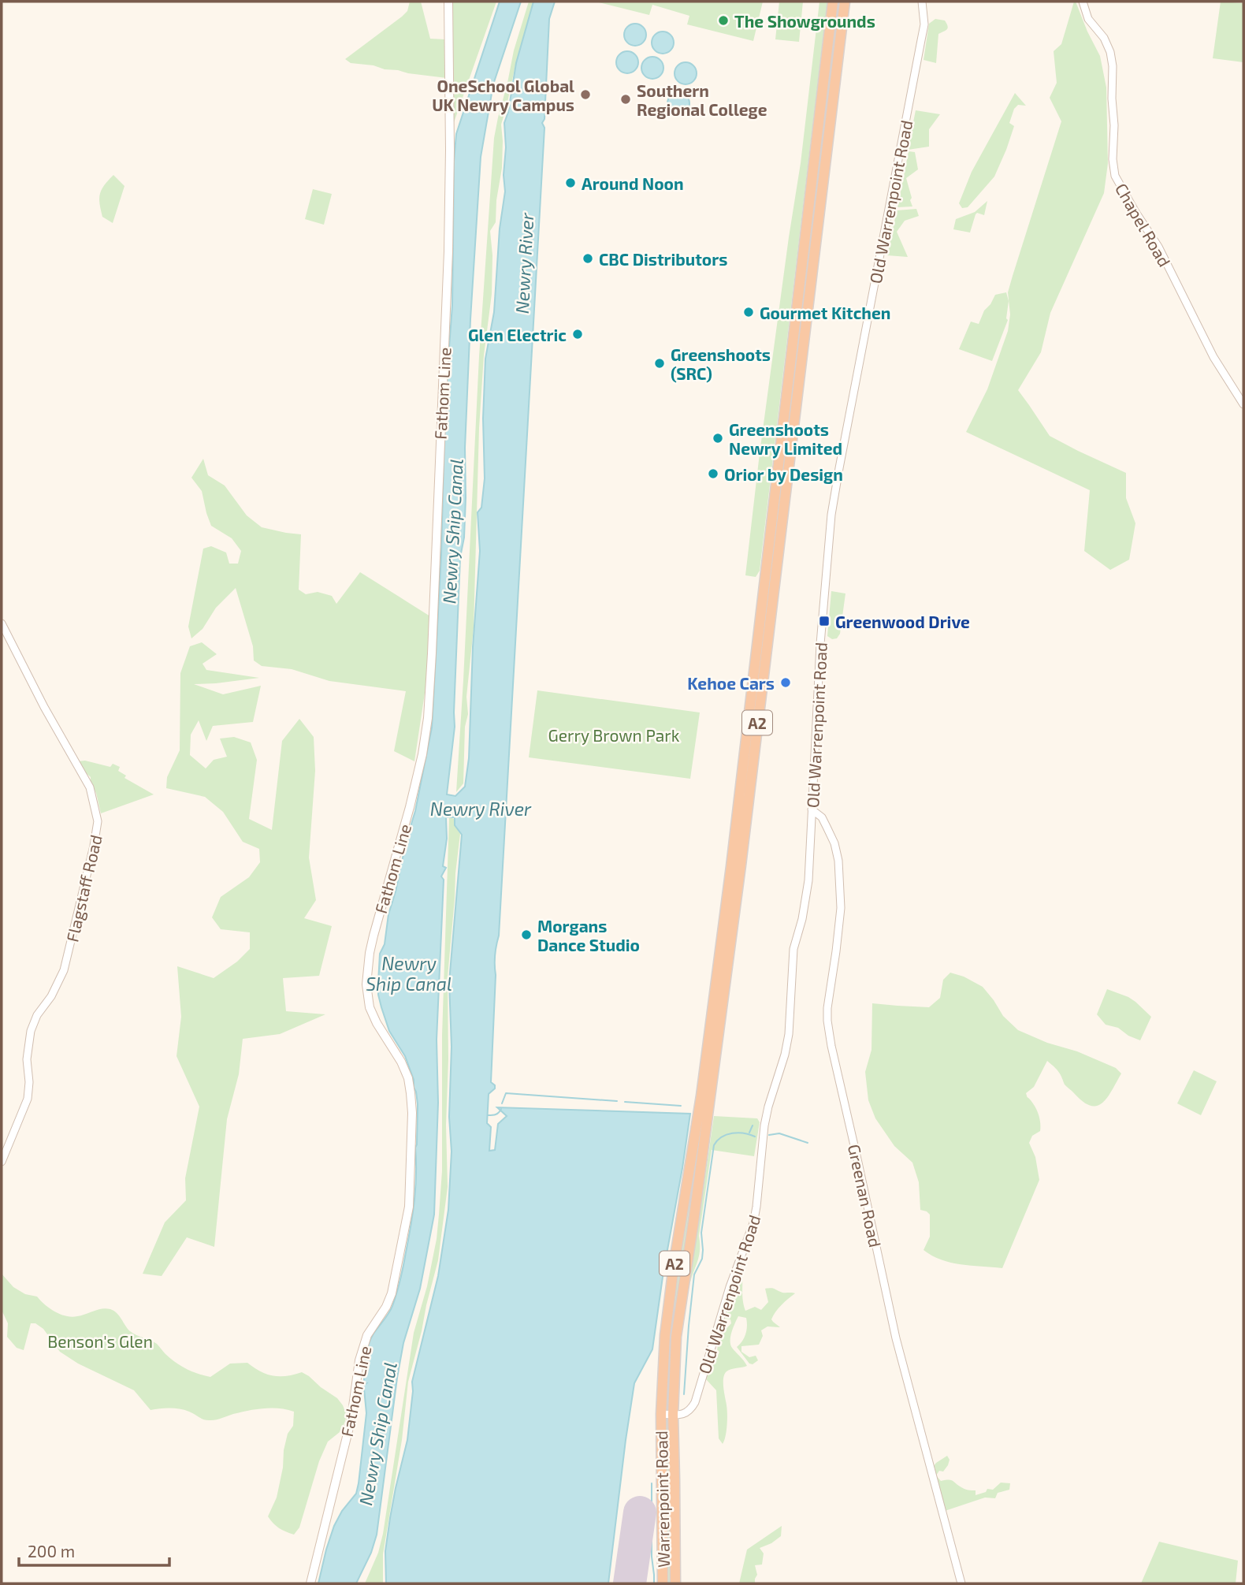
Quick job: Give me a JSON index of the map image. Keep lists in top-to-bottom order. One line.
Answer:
{"streets":{"highway":["A2","Warrenpoint Road"],"main road":["Fathom Line"],"street":["Old Warrenpoint Road","Chapel Road","Flagstaff Road","Greenan Road"]},"crossings":[["Old Warrenpoint Road","A2"],["Old Warrenpoint Road","Greenan Road"],["Old Warrenpoint Road","Warrenpoint Road"],["A2","Warrenpoint Road"]],"water":["Newry River","Newry Ship Canal"],"parks":["Gerry Brown Park","Benson's Glen"],"places":{"other":["The Showgrounds","OneSchool Global UK Newry Campus","Southern Regional College","Around Noon","CBC Distributors","Gourmet Kitchen","Glen Electric","Greenshoots (SRC)","Greenshoots Newry Limited","Orior by Design","Kehoe Cars","Morgans Dance Studio"],"transit":["Greenwood Drive"]},"scale_bar":"200 m"}
